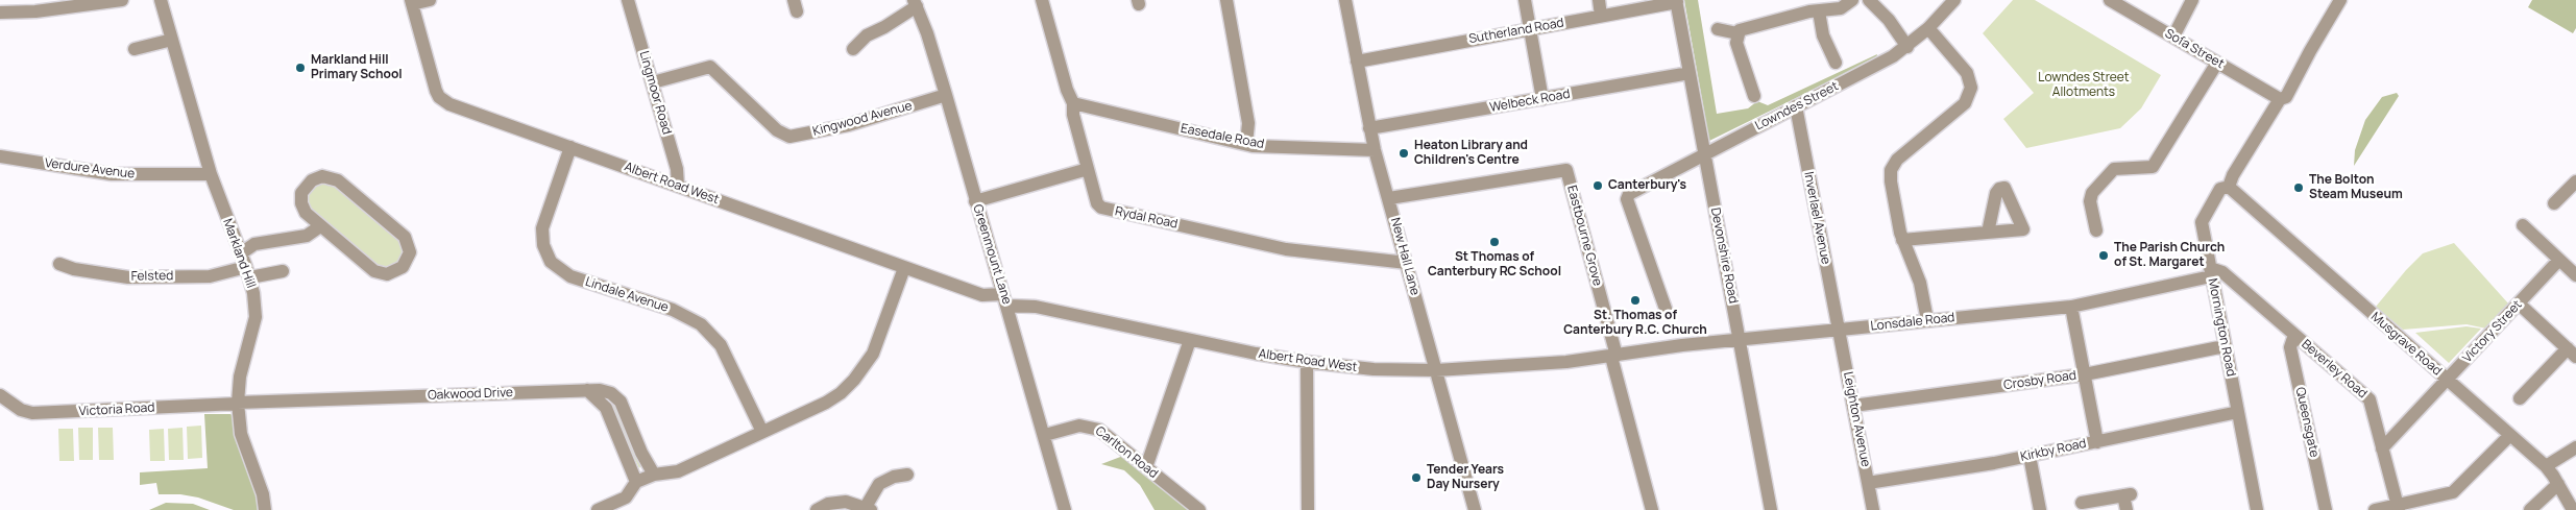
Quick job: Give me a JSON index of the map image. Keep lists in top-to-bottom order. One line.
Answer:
{"streets":{"street":["Sutherland Road","Sofa Street","Lingmoor Road","Welbeck Road","Lowndes Street","Kingwood Avenue","Easedale Road","Verdure Avenue","Albert Road West","Rydal Road","Inverlael Avenue","Eastbourne Grove","Markland Hill","Greenmount Lane","Devonshire Road","New Hall Lane","Felsted","Lindale Avenue","Lonsdale Road","Mornington Road","Victory Street","Musgrave Road","Beverley Road","Crosby Road","Oakwood Drive","Victoria Road","Leighton Avenue","Queensgate","Kirkby Road","Carlton Road"]},"crossings":[["Sutherland Road","Devonshire Road"],["Sutherland Road","New Hall Lane"],["Sofa Street","Mornington Road"],["Lingmoor Road","Kingwood Avenue"],["Lingmoor Road","Albert Road West"],["Welbeck Road","Devonshire Road"],["Welbeck Road","New Hall Lane"],["Lowndes Street","Inverlael Avenue"],["Lowndes Street","Devonshire Road"],["Kingwood Avenue","Greenmount Lane"],["Easedale Road","Rydal Road"],["Easedale Road","New Hall Lane"],["Verdure Avenue","Markland Hill"],["Albert Road West","Eastbourne Grove"],["Albert Road West","Greenmount Lane"],["Albert Road West","New Hall Lane"],["Albert Road West","Lindale Avenue"],["Albert Road West","Lonsdale Road"],["Rydal Road","New Hall Lane"],["Inverlael Avenue","Lonsdale Road"],["Inverlael Avenue","Leighton Avenue"],["Eastbourne Grove","New Hall Lane"],["Eastbourne Grove","Lonsdale Road"],["Markland Hill","Felsted"],["Markland Hill","Oakwood Drive"],["Markland Hill","Victoria Road"],["Greenmount Lane","Carlton Road"],["Devonshire Road","Lonsdale Road"],["Lonsdale Road","Mornington Road"],["Lonsdale Road","Beverley Road"],["Lonsdale Road","Leighton Avenue"],["Mornington Road","Musgrave Road"],["Mornington Road","Beverley Road"],["Mornington Road","Crosby Road"],["Mornington Road","Kirkby Road"],["Victory Street","Musgrave Road"],["Victory Street","Beverley Road"],["Beverley Road","Queensgate"],["Crosby Road","Leighton Avenue"],["Oakwood Drive","Victoria Road"],["Leighton Avenue","Kirkby Road"]],"parks":["Lowndes Street Allotments"],"places":["Markland Hill Primary School","Heaton Library and Children's Centre","Canterbury's","The Bolton Steam Museum","St Thomas of Canterbury RC School","The Parish Church of St. Margaret","St. Thomas of Canterbury R.C. Church","Tender Years Day Nursery"]}
